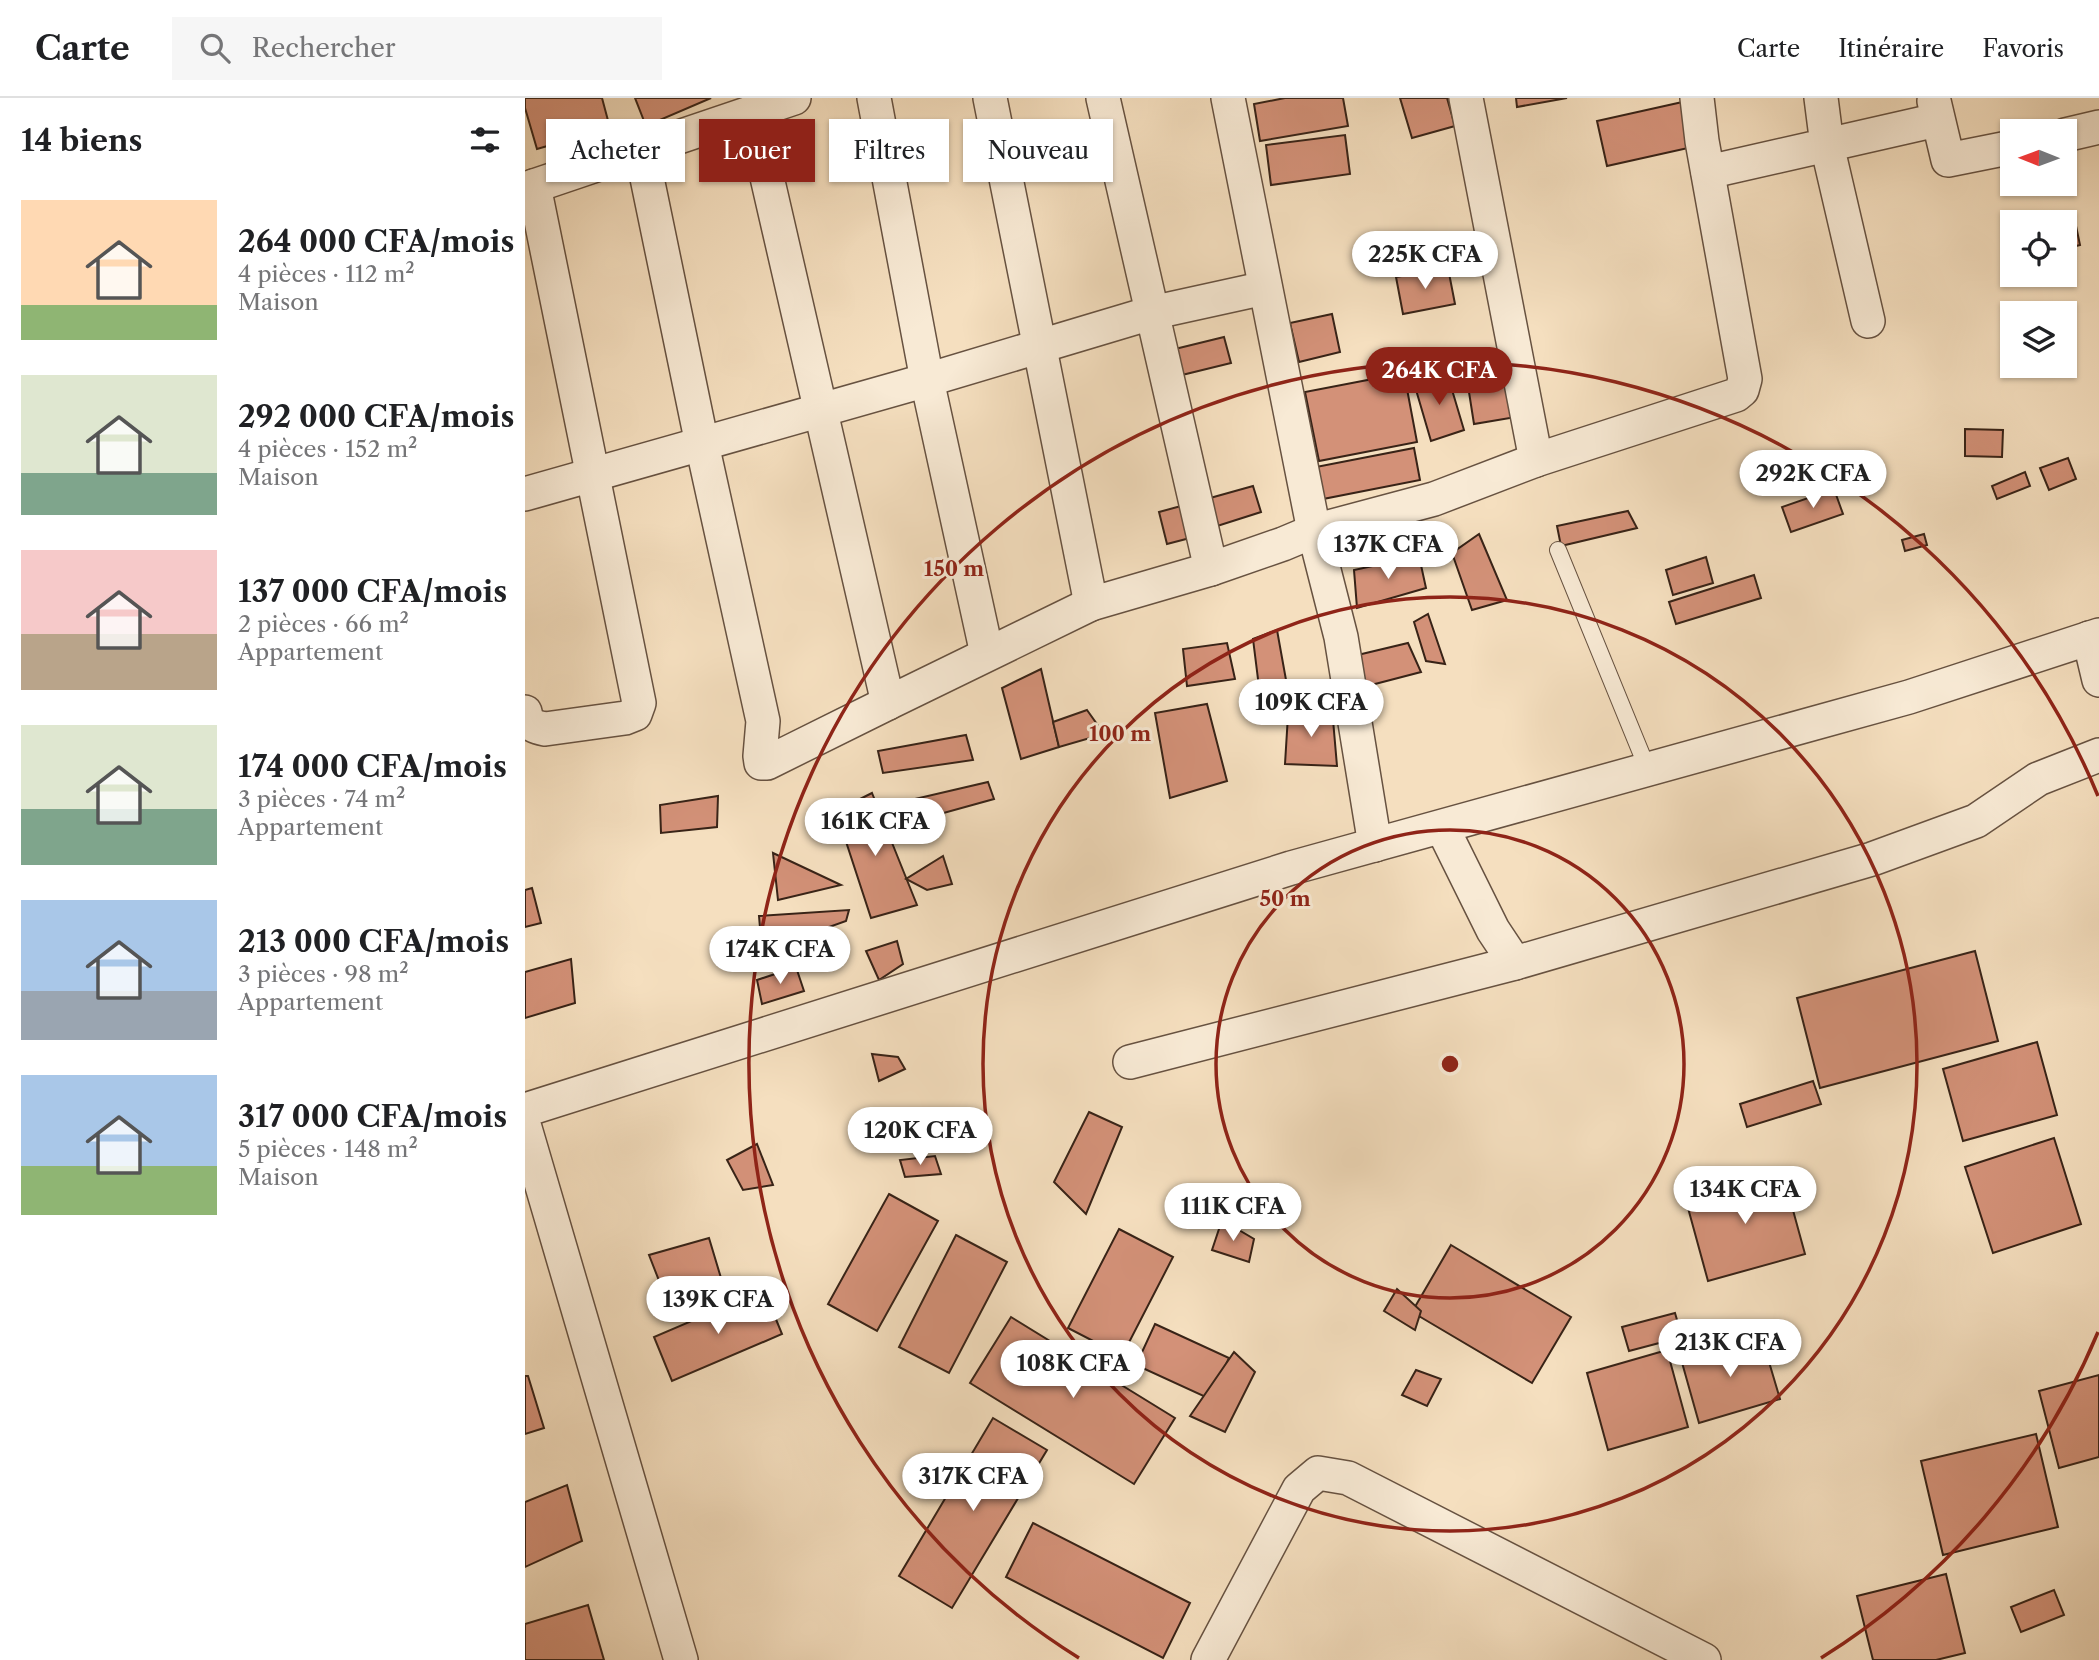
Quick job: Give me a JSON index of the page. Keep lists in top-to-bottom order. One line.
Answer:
{"north":"left","page":{"header":"Carte","search":"Rechercher","nav":["Carte","Itinéraire","Favoris"],"heading":"14 biens","chip":["Acheter","Louer","Filtres","Nouveau"],"list":[{"name":"264 000 CFA/mois","note":"4 pièces · 112 m² · Maison"},{"name":"292 000 CFA/mois","note":"4 pièces · 152 m² · Maison"},{"name":"137 000 CFA/mois","note":"2 pièces · 66 m² · Appartement"},{"name":"174 000 CFA/mois","note":"3 pièces · 74 m² · Appartement"},{"name":"213 000 CFA/mois","note":"3 pièces · 98 m² · Appartement"},{"name":"317 000 CFA/mois","note":"5 pièces · 148 m² · Maison"}],"price":["225K CFA","264K CFA","292K CFA","137K CFA","109K CFA","161K CFA","174K CFA","120K CFA","134K CFA","111K CFA","139K CFA","213K CFA","108K CFA","317K CFA"]},"rings":["150 m","100 m","50 m"]}
